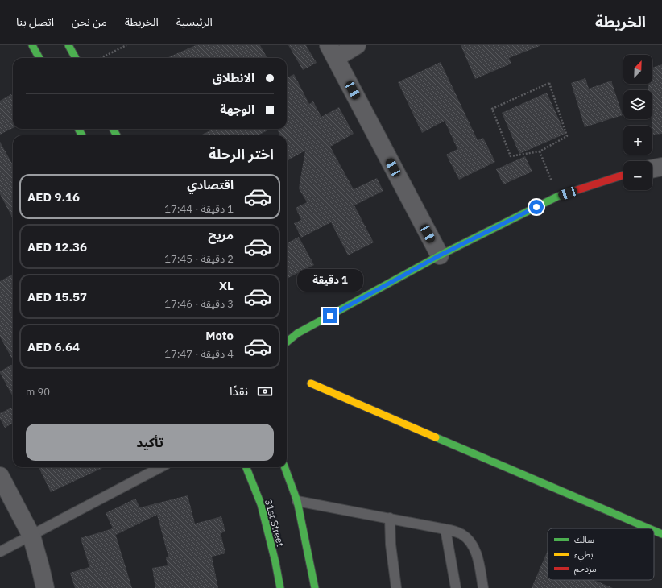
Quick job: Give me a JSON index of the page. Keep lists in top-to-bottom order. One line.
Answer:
{"streets":{"street":["31st Street"]},"legend":["سالك","بطيء","مزدحم"],"north":"top right","page":{"header":"الخريطة","nav":["الرئيسية","الخريطة","من نحن","اتصل بنا"],"map_buttons":["+","−"],"banner":["الانطلاق","الوجهة"],"heading":"اختر الرحلة","list":[{"name":"اقتصادي","note":"1 دقيقة · 17:44","value":"AED 9.16"},{"name":"مريح","note":"2 دقيقة · 17:45","value":"AED 12.36"},{"name":"XL","note":"3 دقيقة · 17:46","value":"AED 15.57"},{"name":"Moto","note":"4 دقيقة · 17:47","value":"AED 6.64"}],"bubble":"1 دقيقة","pay":["نقدًا","90 m"],"buttons":"تأكيد"}}
